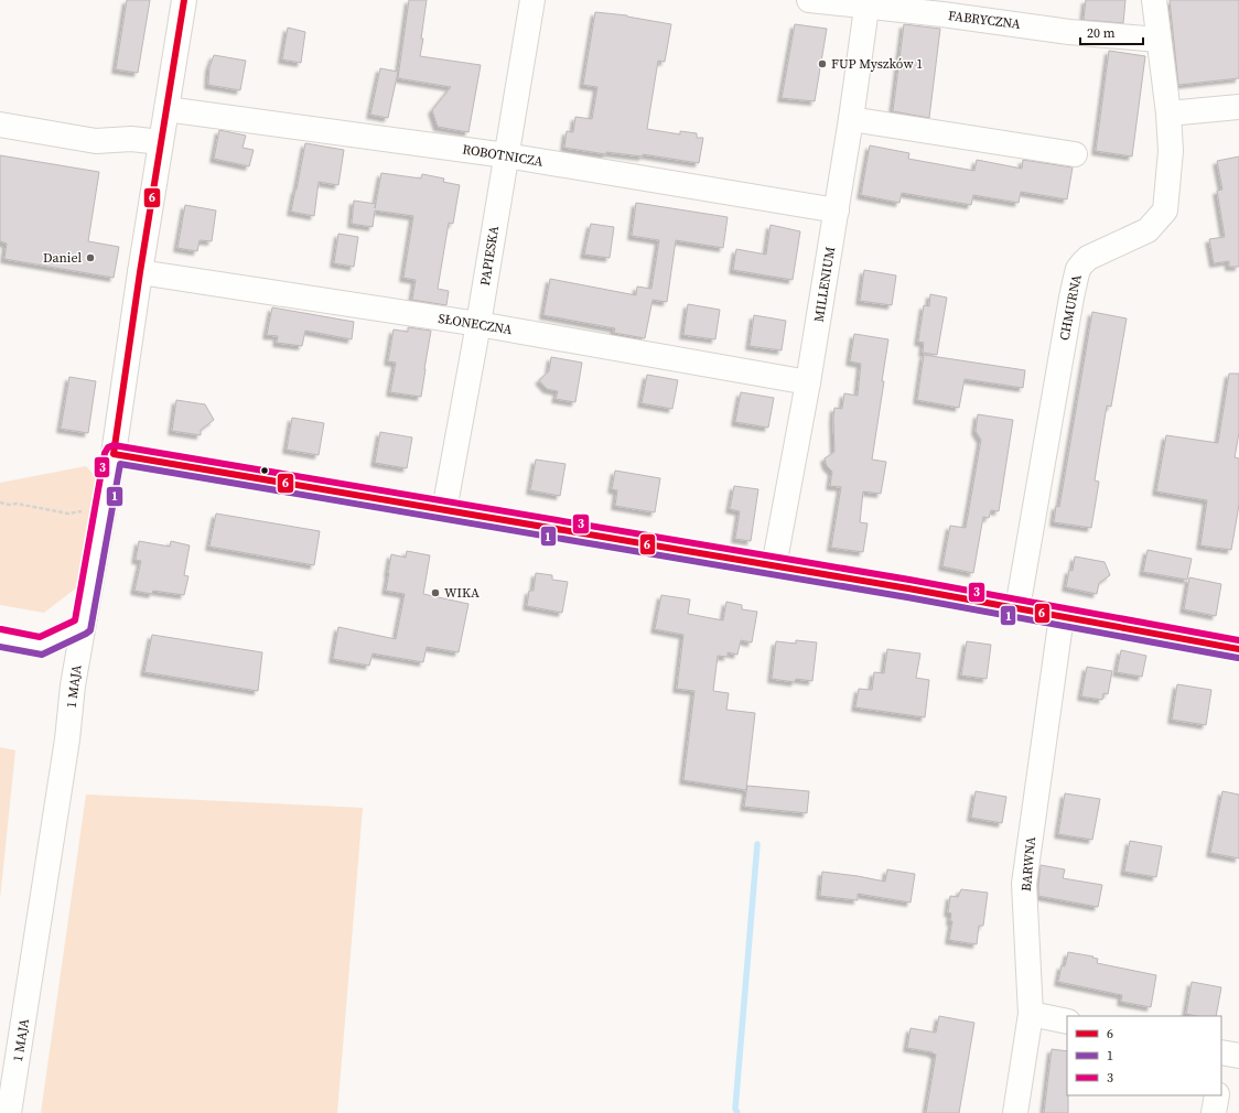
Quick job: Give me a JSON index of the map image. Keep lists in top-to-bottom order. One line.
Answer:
{"streets":{"street":["FABRYCZNA","ROBOTNICZA","PAPIESKA","MILLENIUM","CHMURNA","SŁONECZNA","1 MAJA","BARWNA"]},"crossings":[["FABRYCZNA","MILLENIUM"],["FABRYCZNA","CHMURNA"],["ROBOTNICZA","PAPIESKA"],["ROBOTNICZA","MILLENIUM"],["ROBOTNICZA","1 MAJA"],["PAPIESKA","SŁONECZNA"],["MILLENIUM","SŁONECZNA"],["SŁONECZNA","1 MAJA"]],"places":["FUP Myszków 1","Daniel","WIKA"],"lines":["transit line 6","transit line 3","transit line 1"],"legend":["6","1","3"],"scale_bar":"20 m"}
